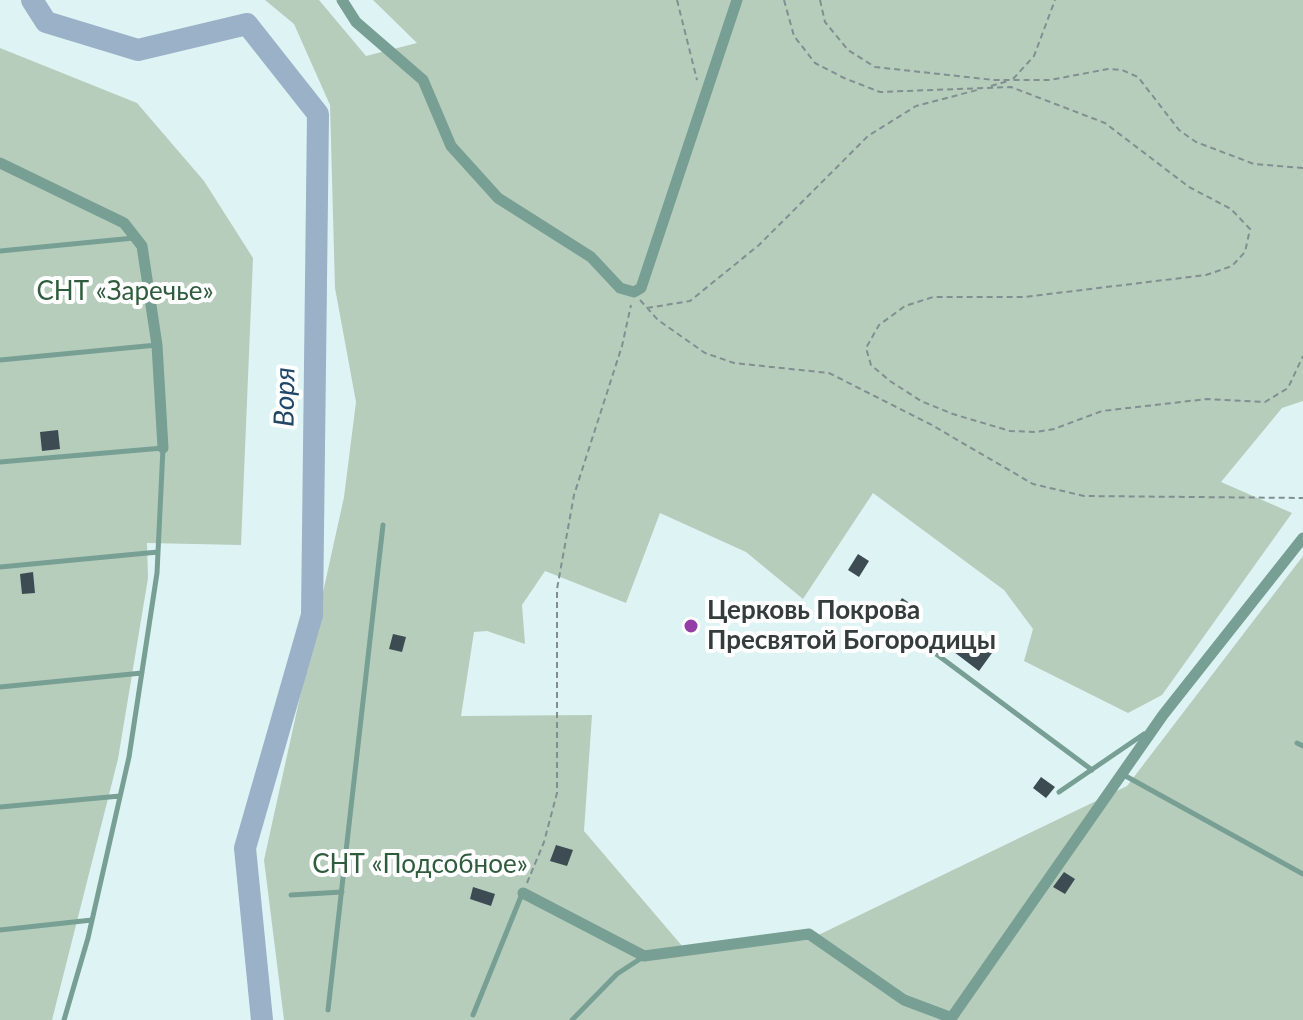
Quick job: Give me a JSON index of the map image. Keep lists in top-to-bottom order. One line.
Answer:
{"water":["Воря"],"parks":["СНТ «Заречье»","СНТ «Подсобное»"],"places":["Церковь Покрова Пресвятой Богородицы"]}
